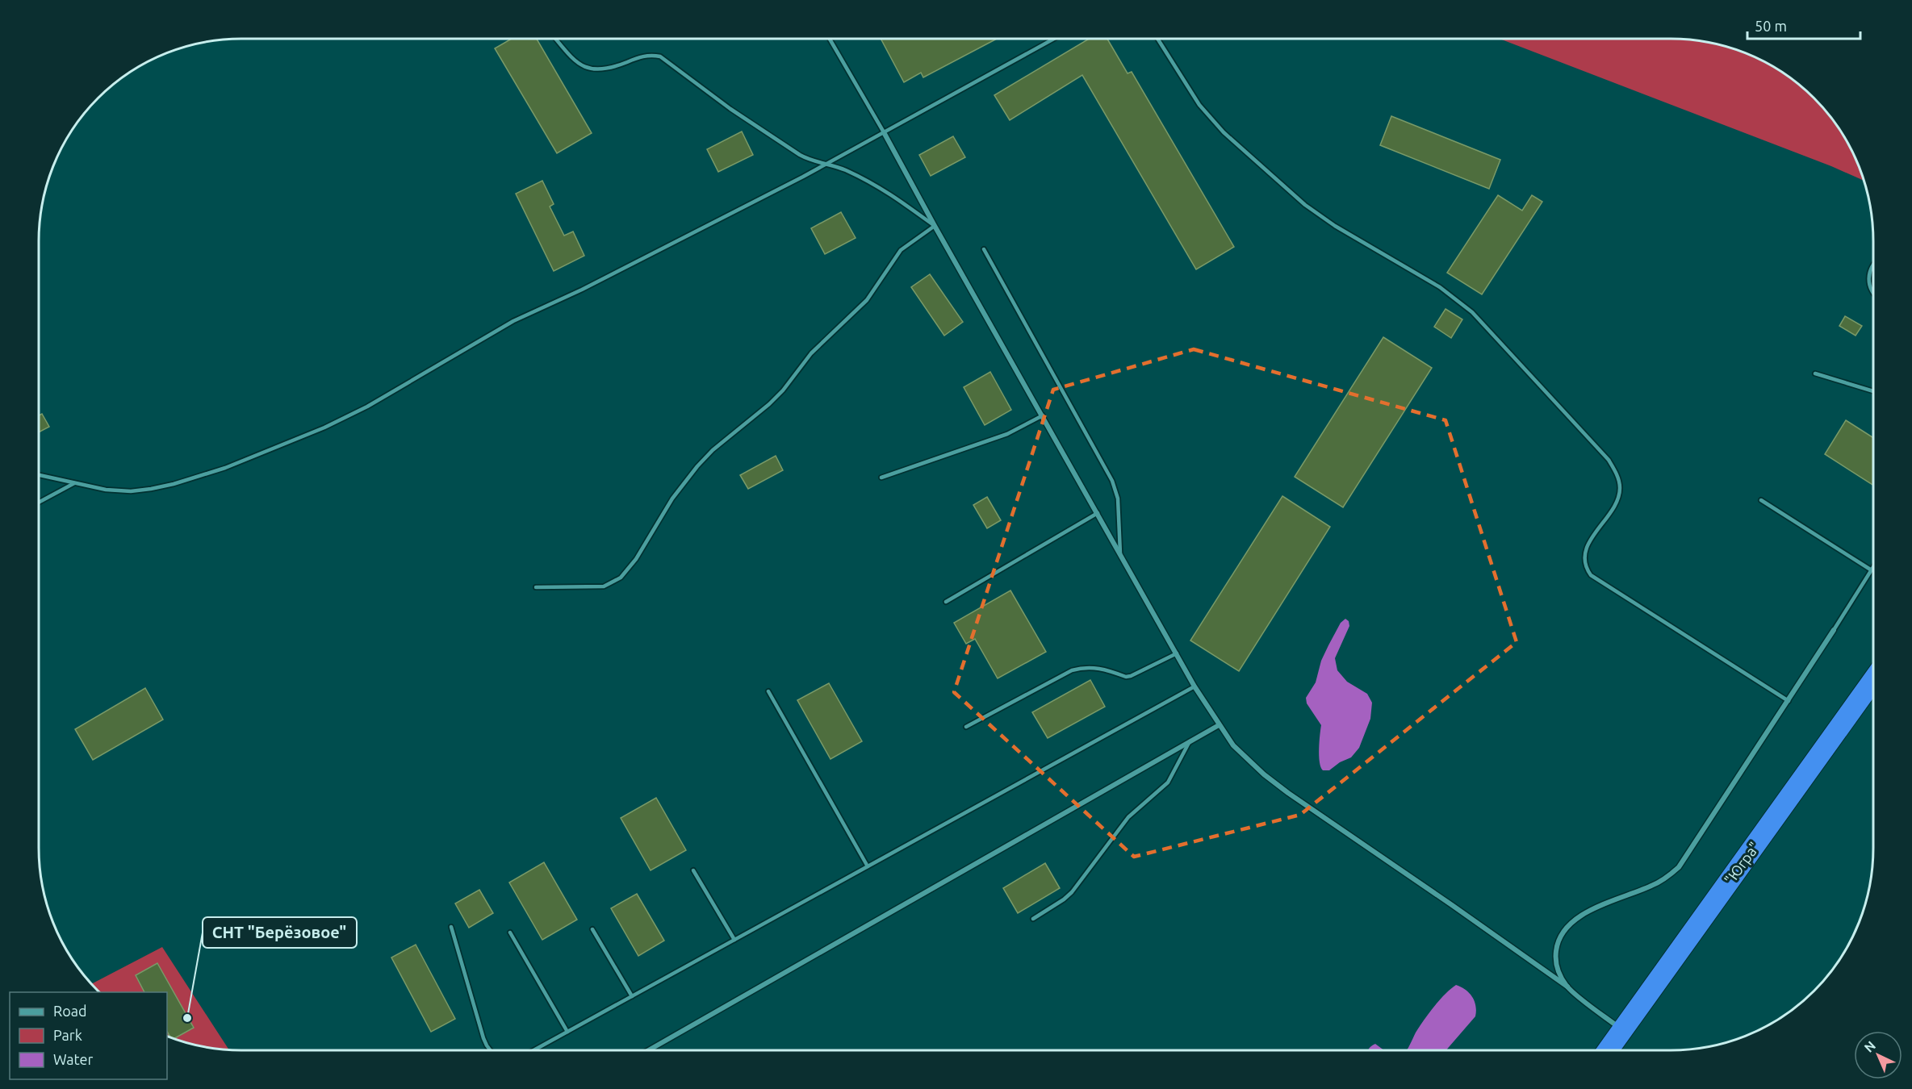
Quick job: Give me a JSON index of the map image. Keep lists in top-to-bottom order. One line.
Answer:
{"streets":{"highway":["\"Югра\""]},"places":["СНТ \"Берёзовое\""],"legend":["Road","Park","Water"],"scale_bar":"50 m","north":"top left"}
